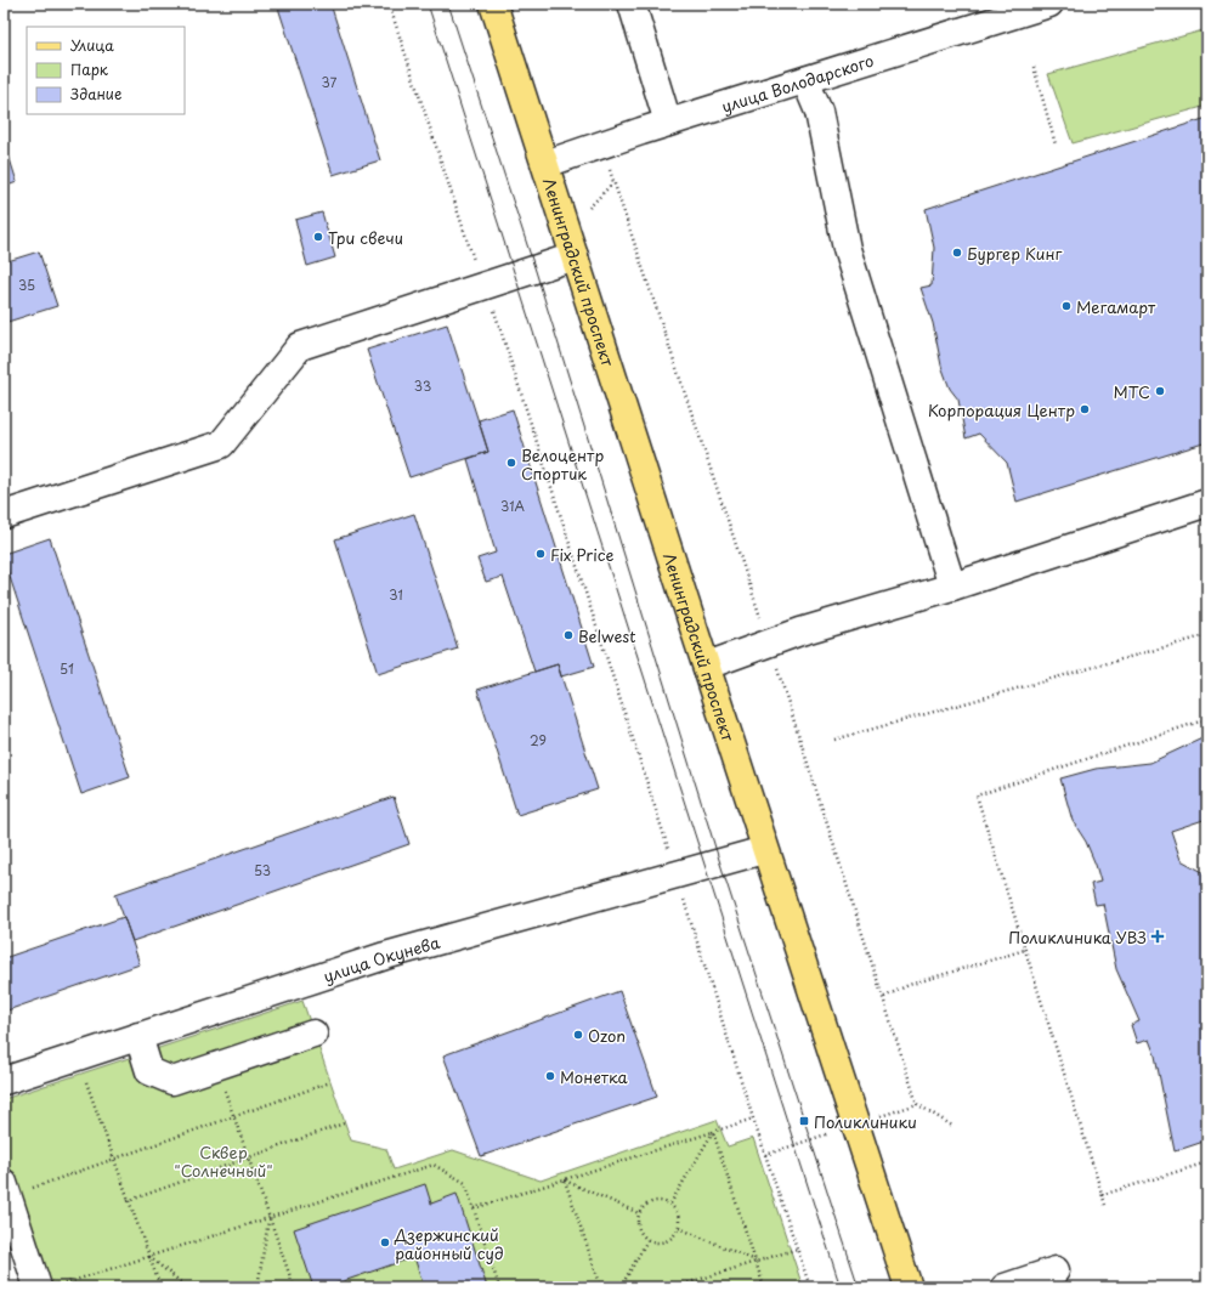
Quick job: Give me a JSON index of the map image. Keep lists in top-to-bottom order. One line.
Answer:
{"streets":{"main road":["Ленинградский проспект"],"street":["улица Володарского","улица Окунева"]},"crossings":[["улица Володарского","Ленинградский проспект"],["Ленинградский проспект","улица Окунева"]],"parks":["Сквер \"Солнечный\""],"places":{"other":["Три свечи","Бургер Кинг","Мегамарт","МТС","Корпорация Центр","Велоцентр Спортик","Fix Price","Belwest","Ozon","Монетка","Дзержинский районный суд"],"health":["Поликлиника УВЗ"],"transit":["Поликлиники"]},"house_numbers":["37","35","33","31А","31","51","29","53"],"legend":["Улица","Парк","Здание"]}
